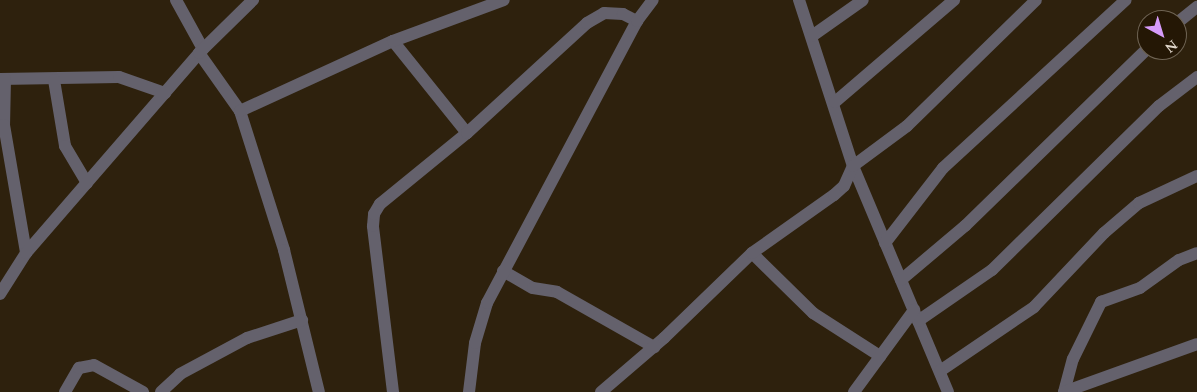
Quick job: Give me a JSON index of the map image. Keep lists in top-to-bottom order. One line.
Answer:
{"north":"bottom right"}
